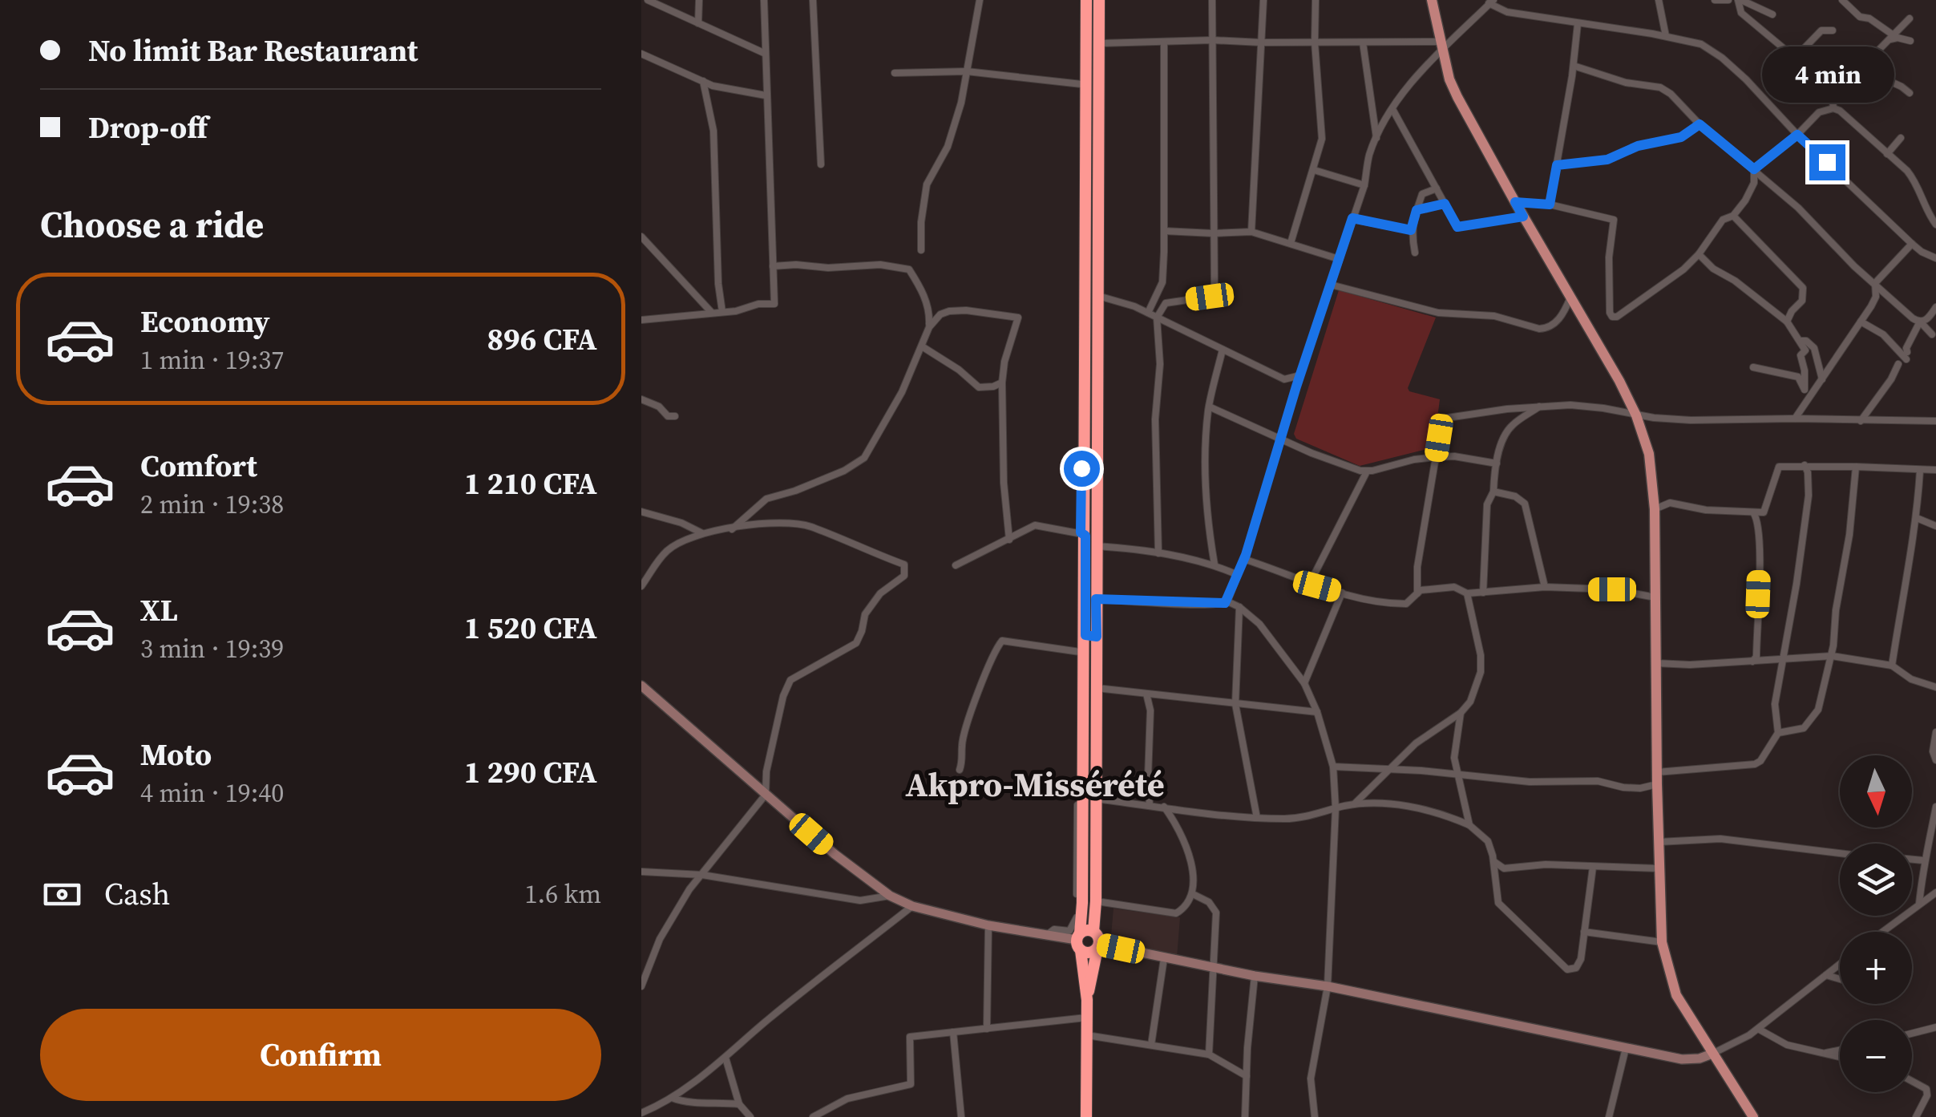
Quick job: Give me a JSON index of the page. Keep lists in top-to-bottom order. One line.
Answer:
{"districts":["Akpro-Missérété"],"north":"bottom","page":{"banner":["No limit Bar Restaurant","Drop-off"],"bubble":"4 min","heading":"Choose a ride","list":[{"name":"Economy","note":"1 min · 19:37","value":"896 CFA"},{"name":"Comfort","note":"2 min · 19:38","value":"1 210 CFA"},{"name":"XL","note":"3 min · 19:39","value":"1 520 CFA"},{"name":"Moto","note":"4 min · 19:40","value":"1 290 CFA"}],"map_buttons":["+","−"],"pay":["Cash","1.6 km"],"buttons":"Confirm"}}
